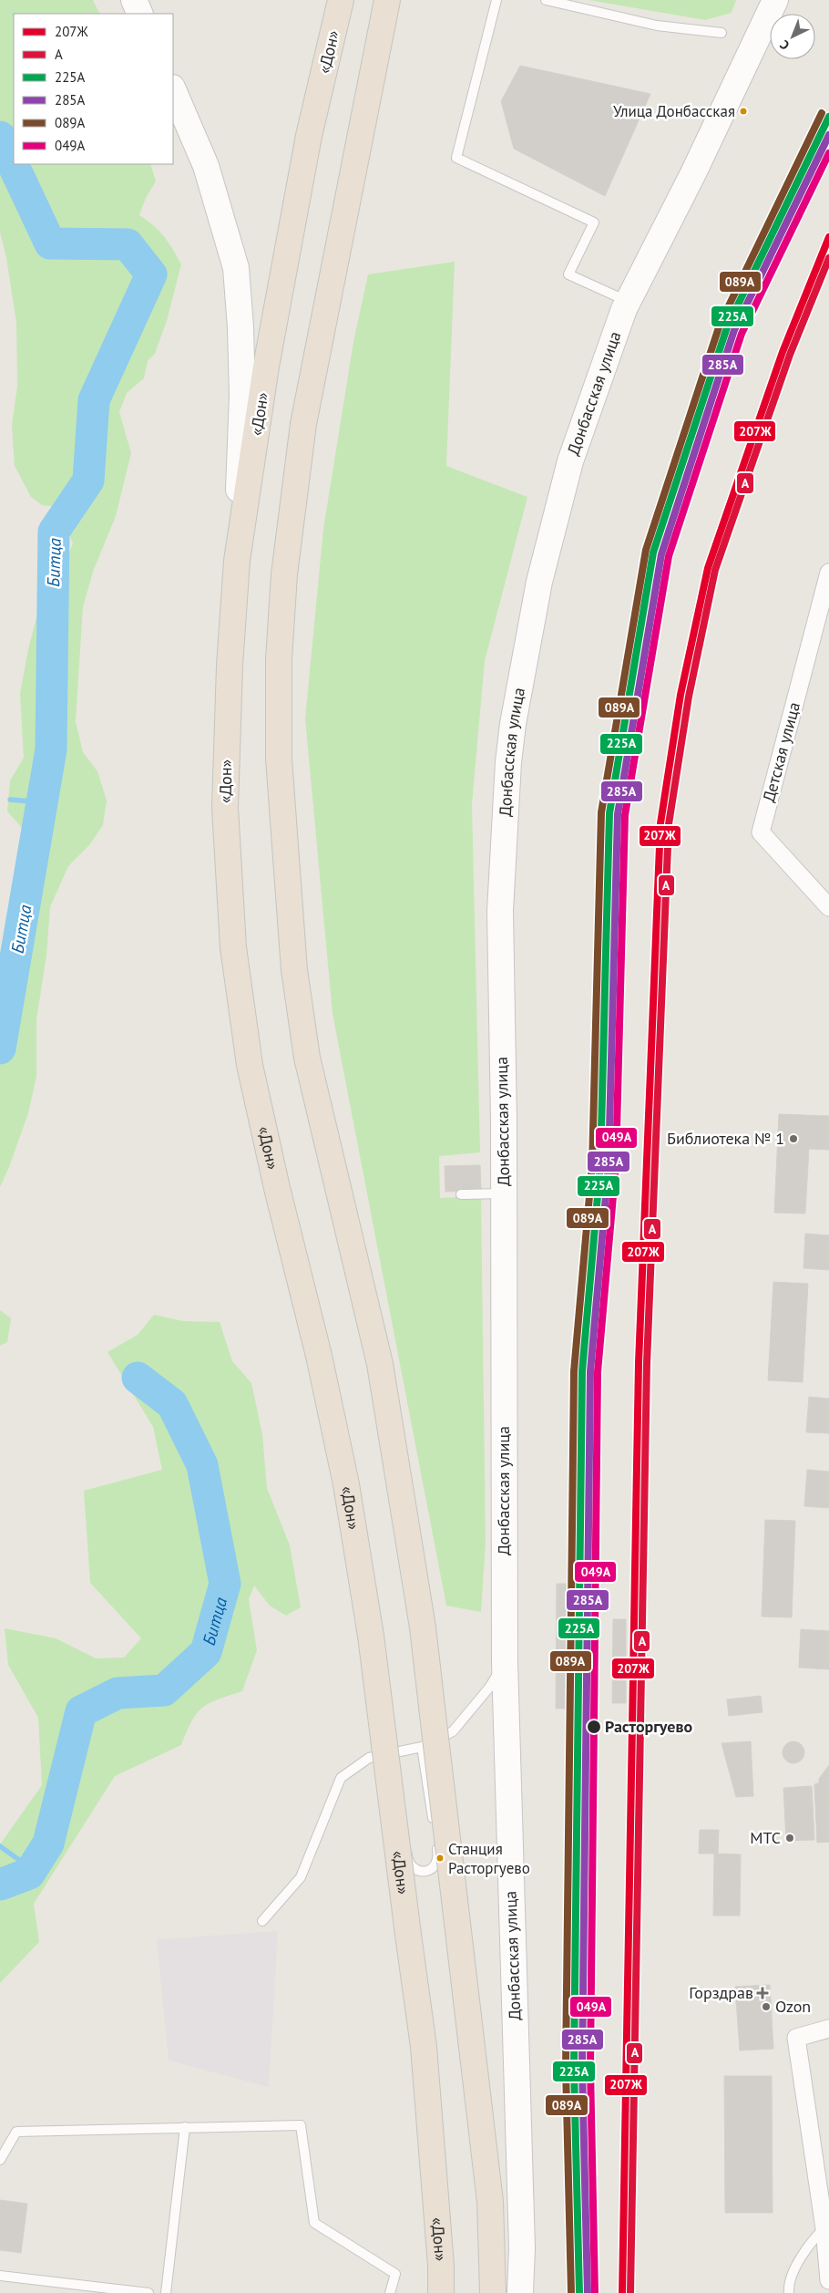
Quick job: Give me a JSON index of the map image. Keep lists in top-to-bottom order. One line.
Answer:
{"streets":{"highway":["«Дон»"],"street":["Донбасская улица","Детская улица"]},"water":["Битца"],"places":{"other":["Улица Донбасская","Библиотека № 1","Расторгуево","МТС","Станция Расторгуево","Ozon"],"health":["Горздрав"]},"lines":["transit line 089А","transit line 225А","transit line 285А","transit line 049А","transit line 207Ж","transit line A"],"legend":["207Ж","A","225А","285А","089А","049А"],"north":"bottom left"}
